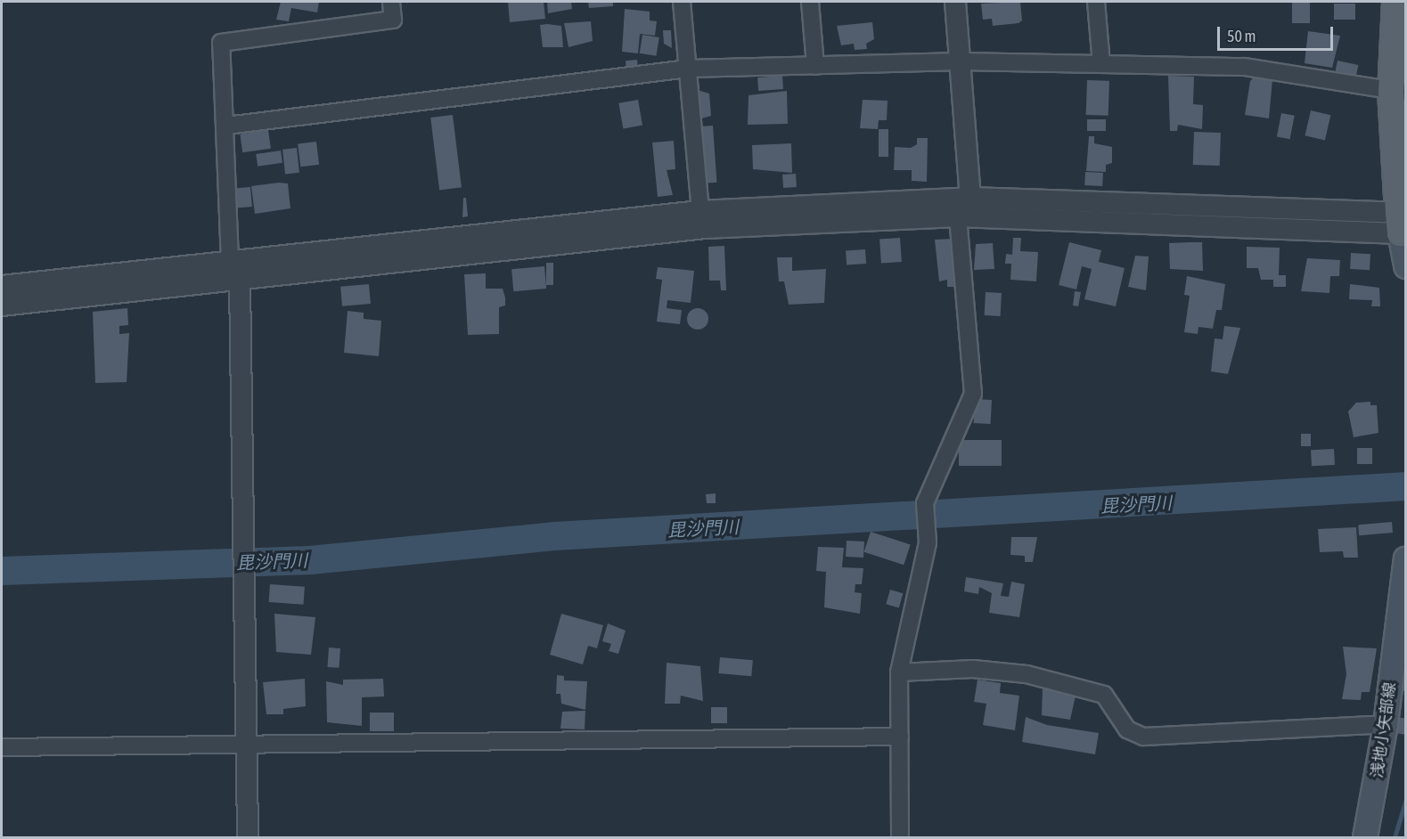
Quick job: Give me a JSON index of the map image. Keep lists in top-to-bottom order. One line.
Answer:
{"streets":{"main road":["浅地小矢部線"]},"water":["毘沙門川"],"scale_bar":"50 m"}
